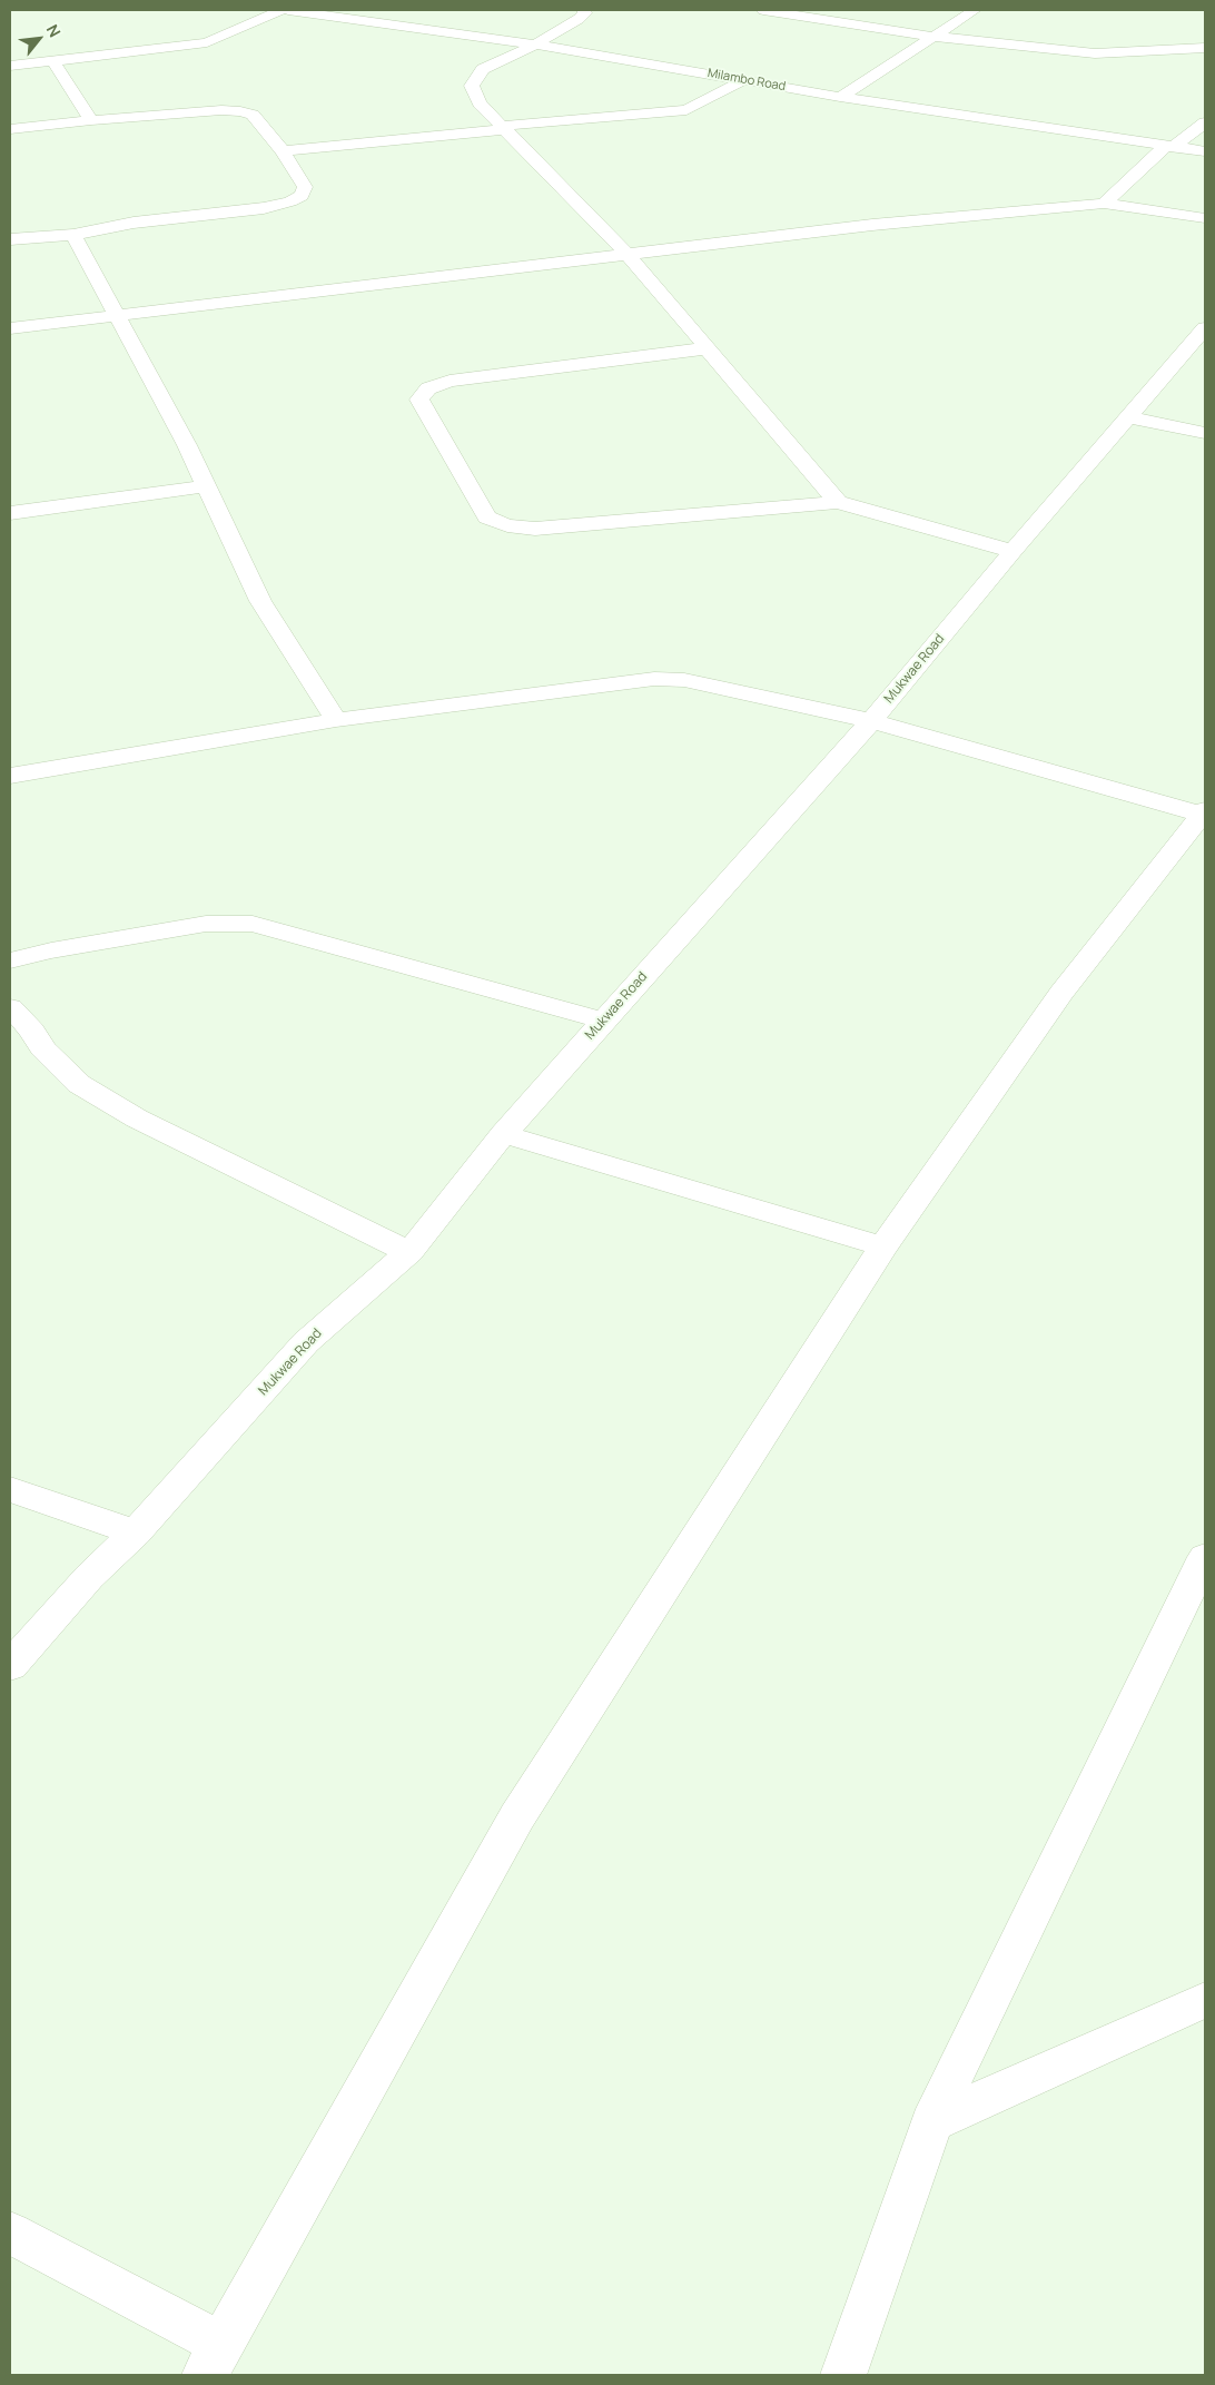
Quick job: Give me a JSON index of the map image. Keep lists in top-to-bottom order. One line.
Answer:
{"streets":{"street":["Milambo Road","Mukwae Road"]},"north":"top right"}
